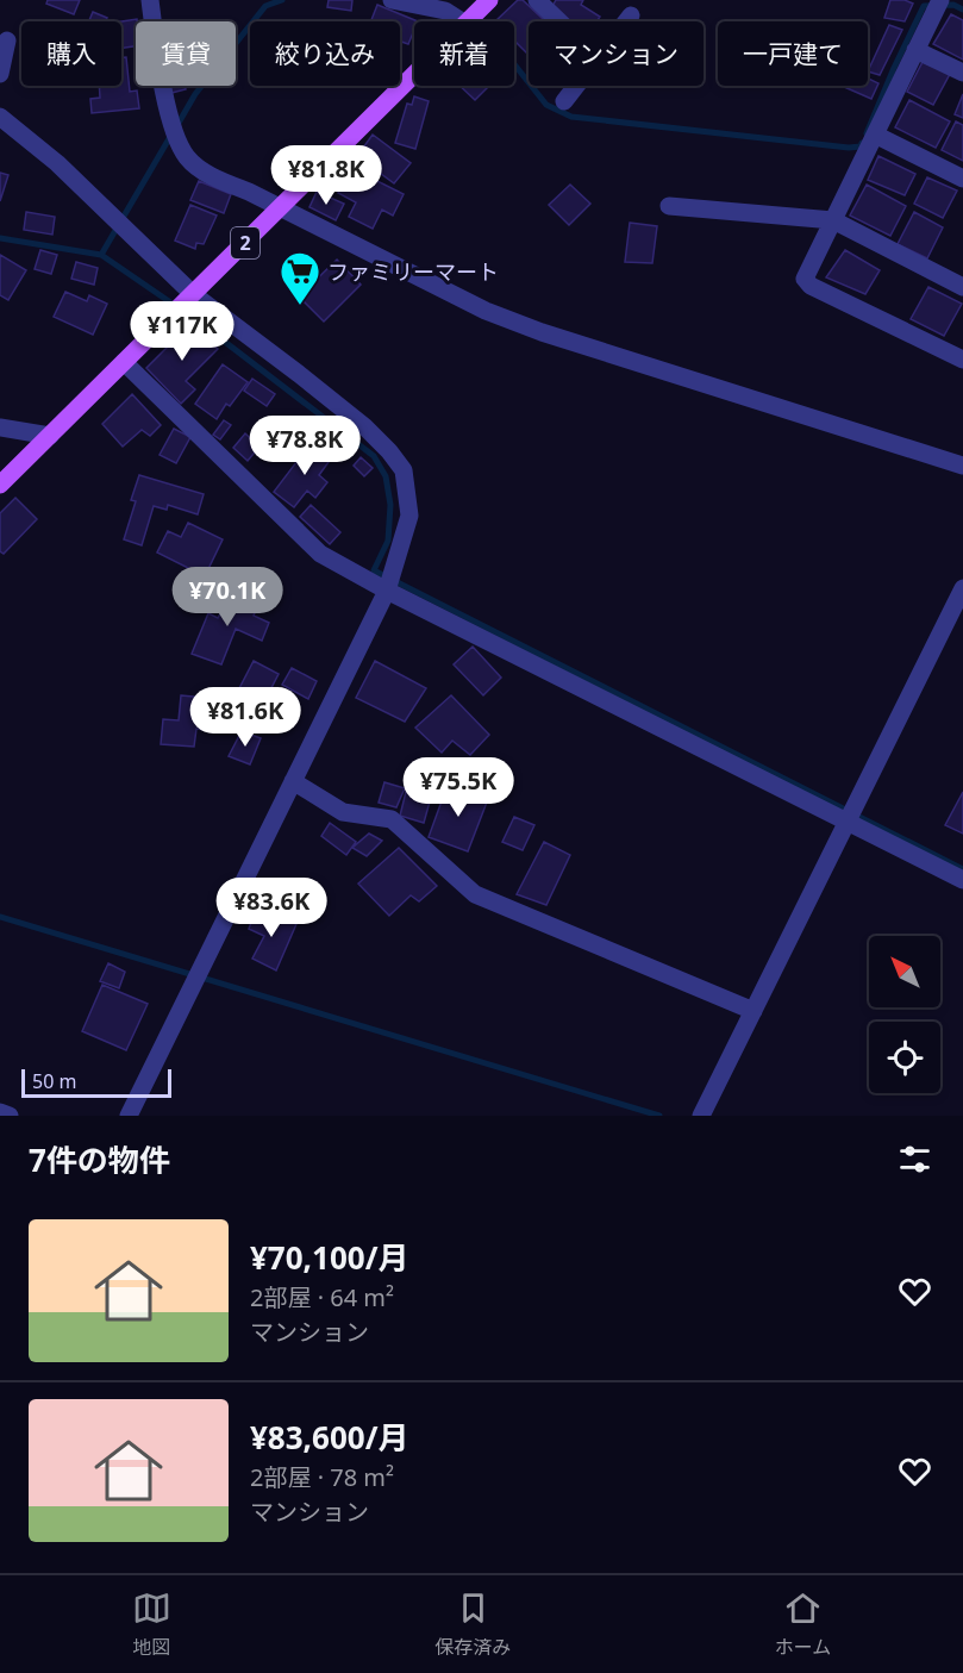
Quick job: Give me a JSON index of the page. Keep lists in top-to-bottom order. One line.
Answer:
{"streets":{"main road":["2"]},"places":{"supermarket":["ファミリーマート"]},"scale_bar":"50 m","north":"top left","page":{"chip":["購入","賃貸","絞り込み","新着","マンション","一戸建て"],"price":["¥81.8K","¥117K","¥78.8K","¥70.1K","¥81.6K","¥75.5K","¥83.6K"],"scale":"50 m","heading":"7件の物件","list":[{"name":"¥70,100/月","note":"2部屋 · 64 m² · マンション"},{"name":"¥83,600/月","note":"2部屋 · 78 m² · マンション"}],"tabs":["地図","保存済み","ホーム"]}}
